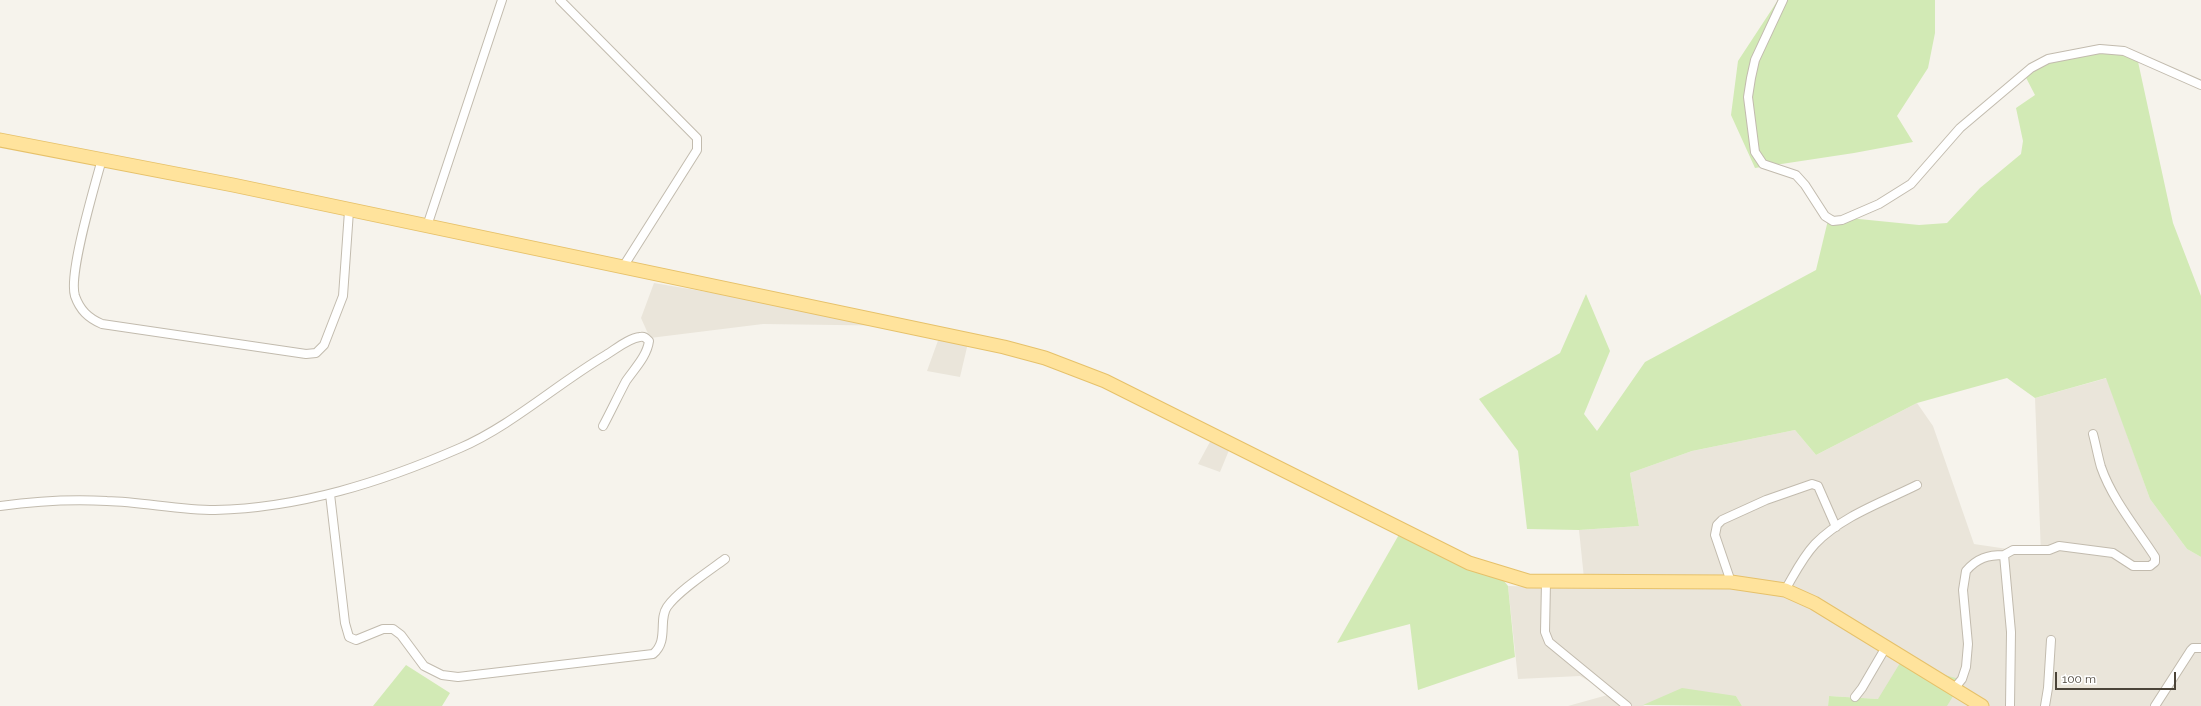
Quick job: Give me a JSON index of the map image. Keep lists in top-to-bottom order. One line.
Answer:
{"scale_bar":"100 m"}
